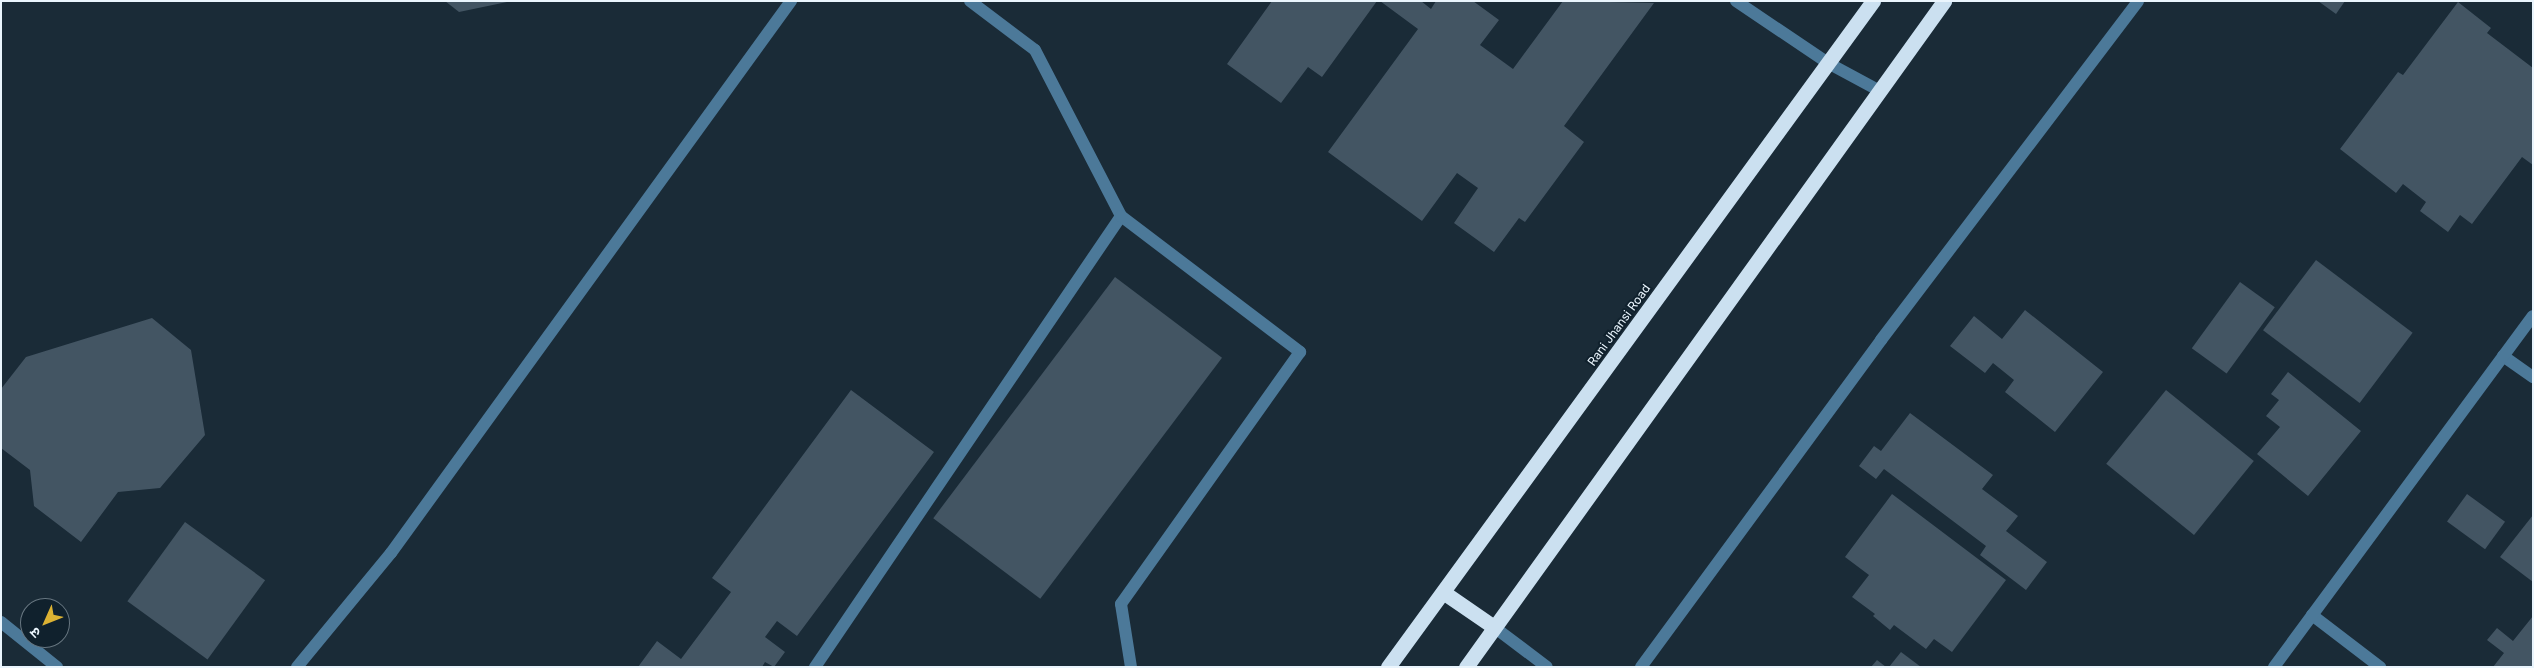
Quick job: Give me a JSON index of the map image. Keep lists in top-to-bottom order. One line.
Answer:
{"streets":{"highway":["Rani Jhansi Road"]},"north":"bottom left"}
